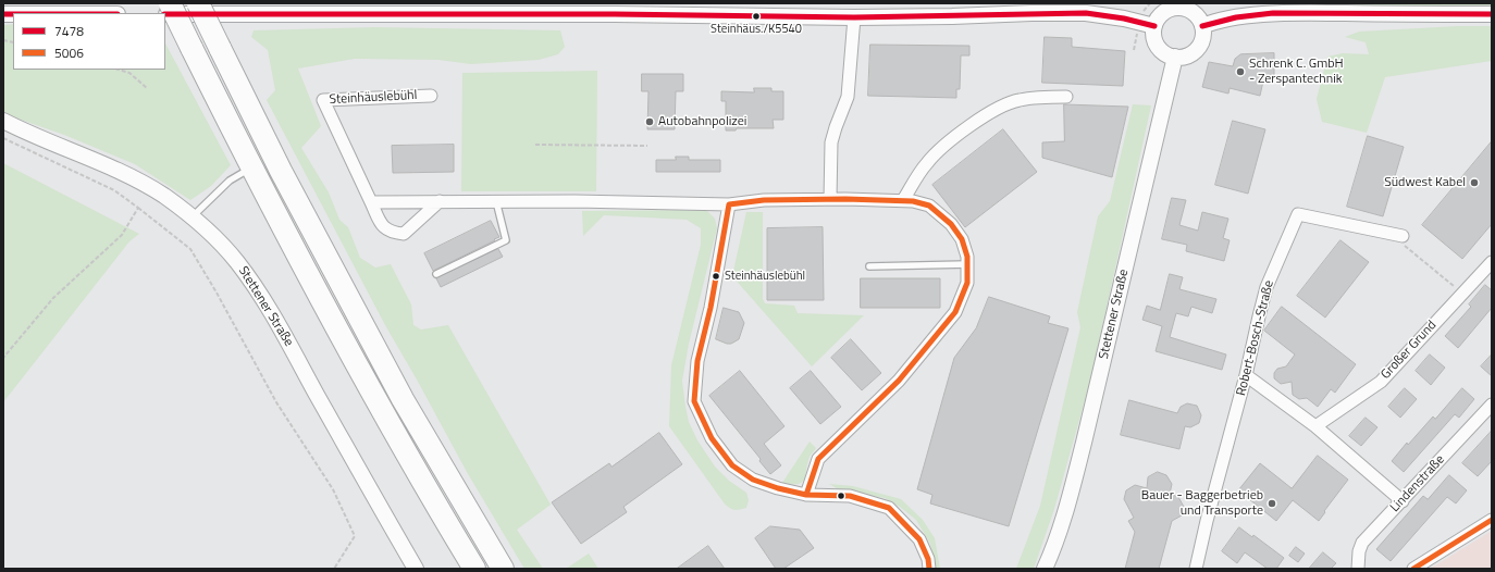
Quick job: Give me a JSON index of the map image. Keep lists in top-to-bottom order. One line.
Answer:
{"streets":{"street":["Steinhäuslebühl","Stettener Straße","Robert-Bosch-Straße","Großer Grund","Lindenstraße"]},"places":["Steinhäus./K5540","Schrenk C. GmbH - Zerspantechnik","Autobahnpolizei","Südwest Kabel","Steinhäuslebühl","Bauer - Baggerbetrieb und Transporte"],"lines":["transit line 7478","transit line 5006"],"legend":["7478","5006"]}
